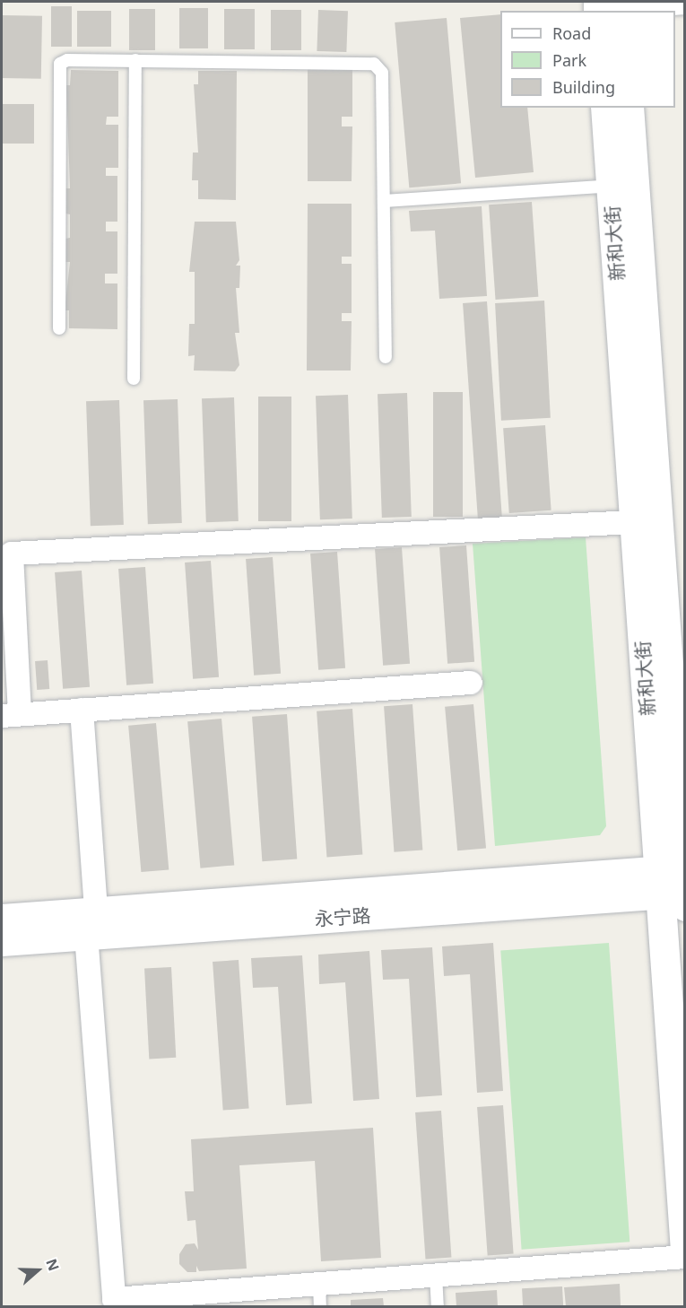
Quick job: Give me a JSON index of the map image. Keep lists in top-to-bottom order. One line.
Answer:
{"streets":{"main road":["新和大街","永宁路"]},"crossings":[["新和大街","永宁路"]],"legend":["Road","Park","Building"],"north":"right"}
